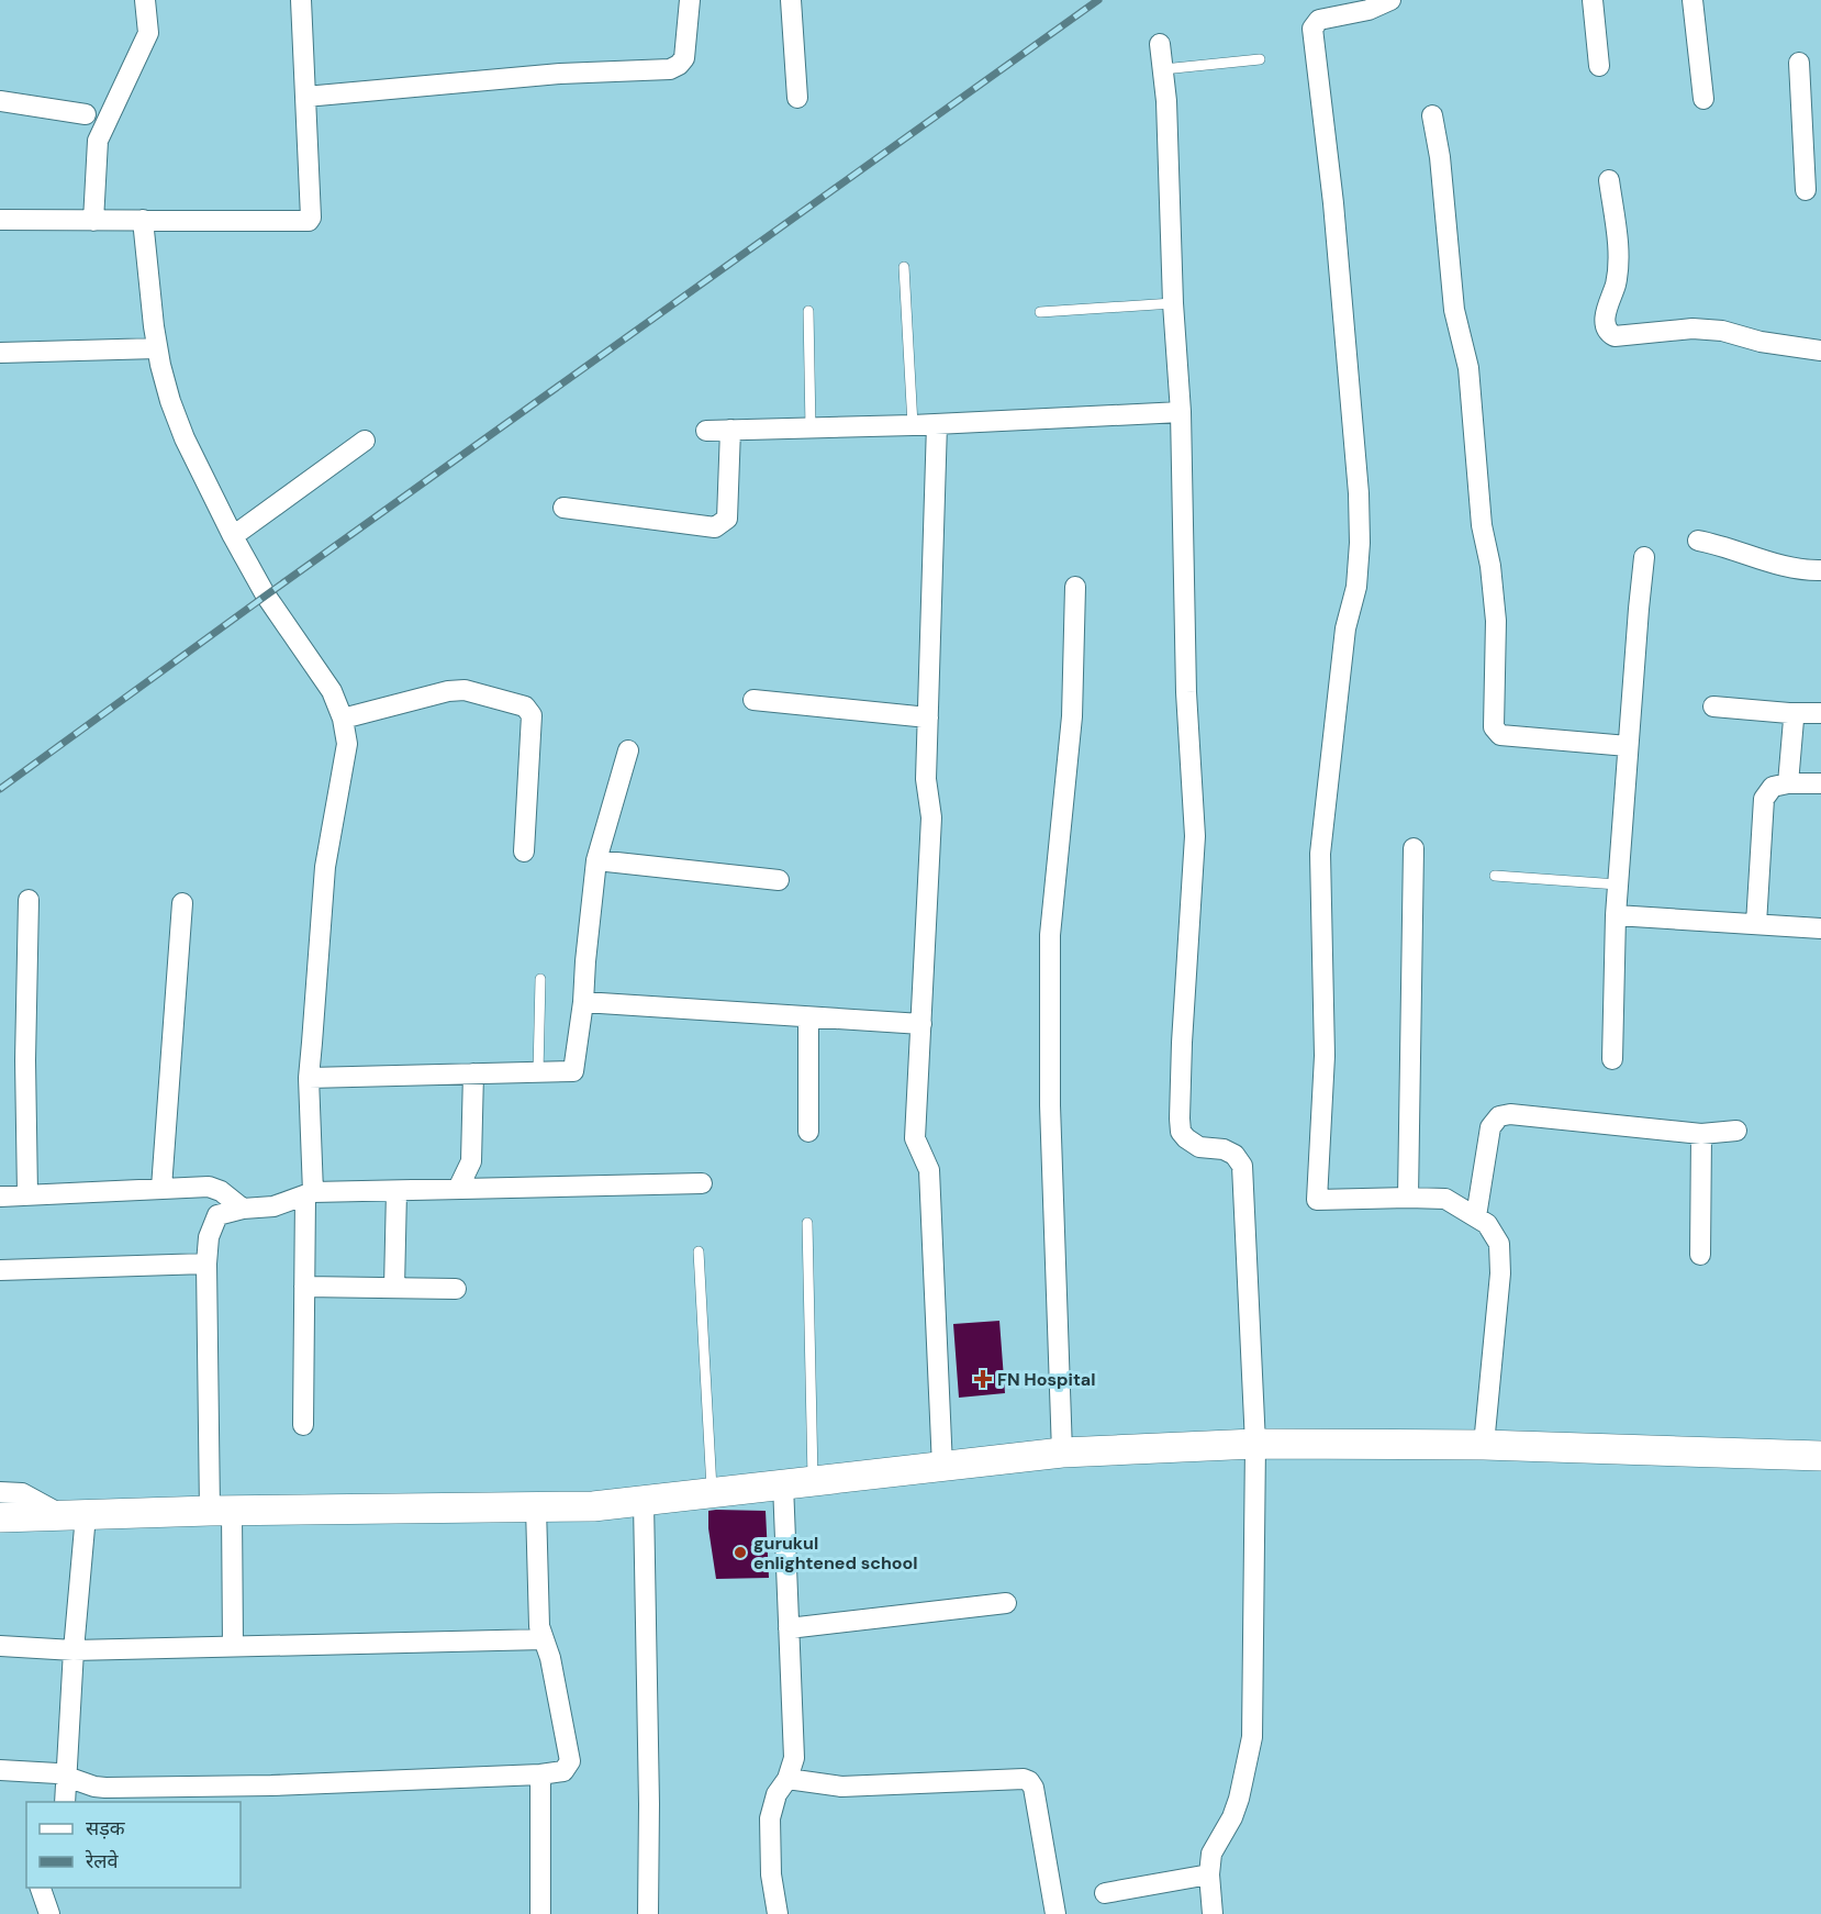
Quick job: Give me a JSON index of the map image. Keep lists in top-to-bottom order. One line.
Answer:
{"places":{"health":["FN Hospital"],"other":["gurukul enlightened school"]},"legend":["सड़क","रेलवे"]}
